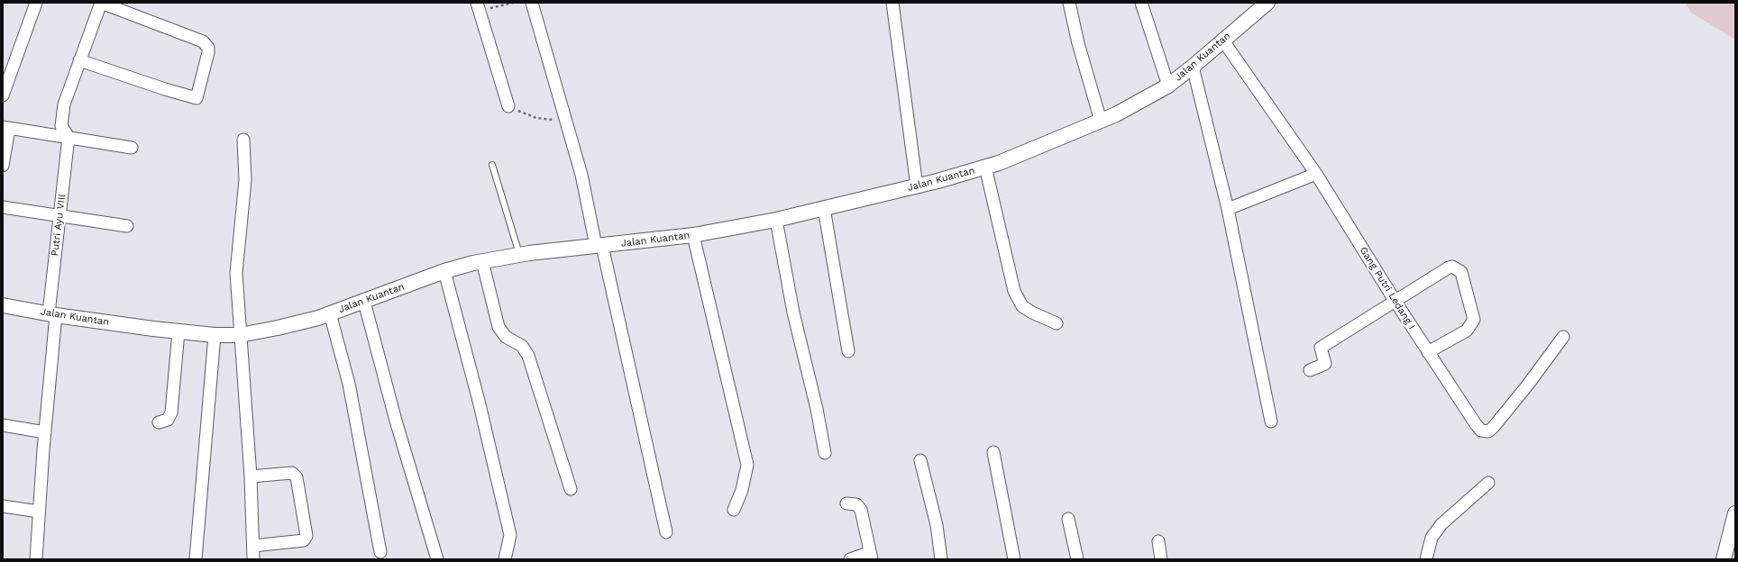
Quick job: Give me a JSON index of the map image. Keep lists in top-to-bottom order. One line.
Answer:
{"streets":{"street":["Jalan Kuantan","Putri Ayu VIII","Gang Putri Ledang I"]},"crossings":[["Jalan Kuantan","Putri Ayu VIII"],["Jalan Kuantan","Gang Putri Ledang I"]]}
